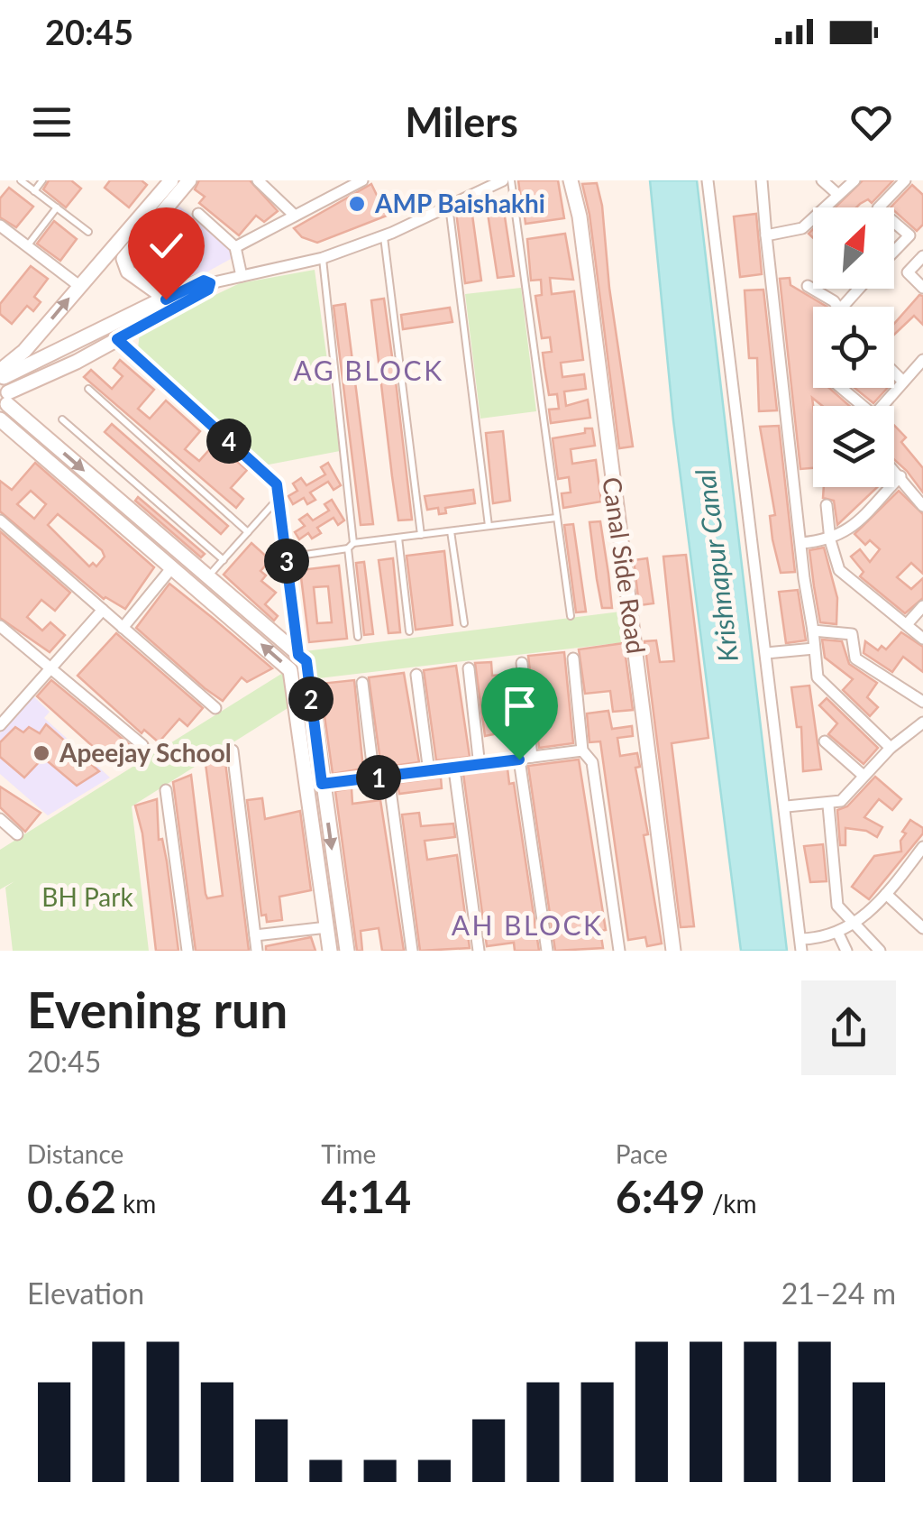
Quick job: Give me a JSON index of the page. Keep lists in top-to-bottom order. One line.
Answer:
{"streets":{"street":["Canal Side Road"]},"districts":["AG BLOCK","AH BLOCK"],"water":["Krishnapur Canal"],"parks":["BH Park"],"places":["AMP Baishakhi","Apeejay School"],"north":"top right","page":{"status":"20:45","header":"Milers","pins":["4","3","2","1"],"heading":["Evening run","20:45"],"stats":[["Distance","0.62 km"],["Time","4:14"],["Pace","6:49 /km"]],"chart":["Elevation","21–24 m"]}}
